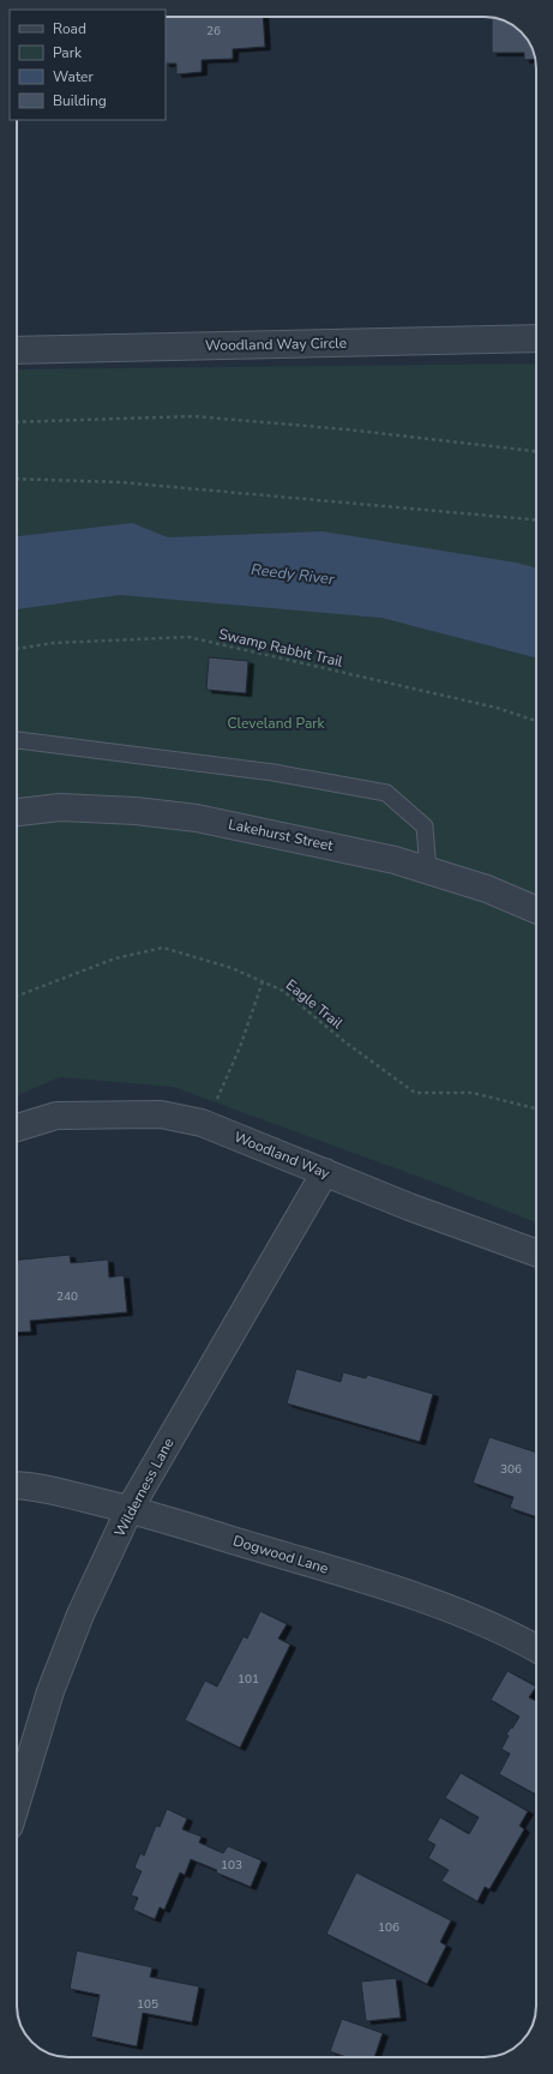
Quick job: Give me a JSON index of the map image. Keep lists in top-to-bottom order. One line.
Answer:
{"streets":{"street":["Woodland Way Circle","Lakehurst Street","Woodland Way","Wilderness Lane","Dogwood Lane"],"path":["Swamp Rabbit Trail","Eagle Trail"]},"crossings":[["Woodland Way","Wilderness Lane"],["Wilderness Lane","Dogwood Lane"]],"water":["Reedy River"],"parks":["Cleveland Park"],"house_numbers":["26","240","306","101","103","106","105"],"legend":["Road","Park","Water","Building"]}
